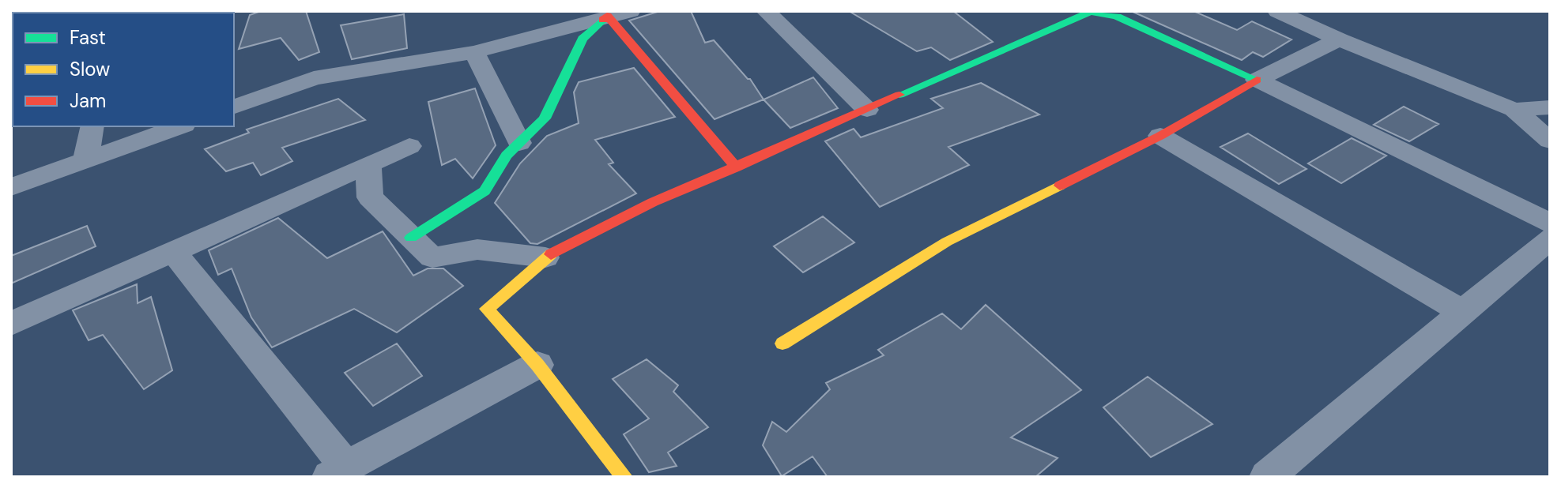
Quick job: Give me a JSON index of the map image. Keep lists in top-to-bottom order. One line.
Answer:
{"legend":["Fast","Slow","Jam"]}
